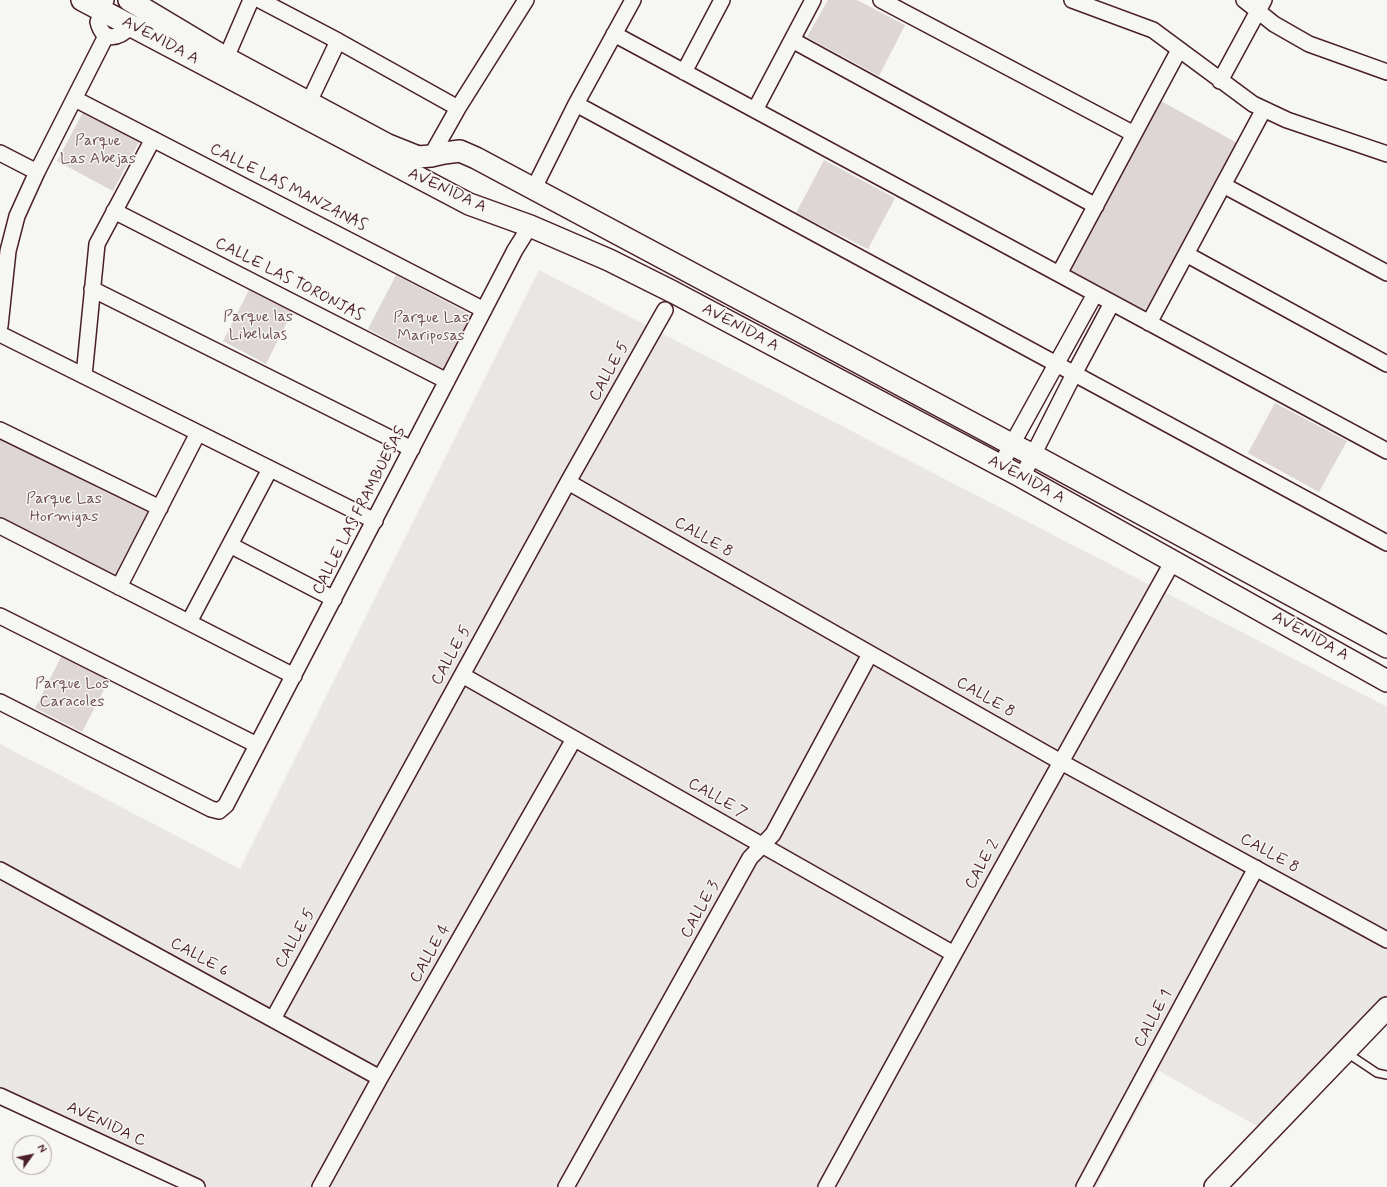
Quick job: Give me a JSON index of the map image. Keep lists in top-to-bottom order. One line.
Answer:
{"streets":{"street":["AVENIDA A","CALLE LAS MANZANAS","CALLE LAS TORONJAS","CALLE 5","CALLE LAS FRAMBUESAS","CALLE 8","CALLE 7","CALE 2","CALLE 3","CALLE 4","CALLE 6","CALLE 1","AVENIDA C"]},"crossings":[["AVENIDA A","CALLE LAS FRAMBUESAS"],["AVENIDA A","CALE 2"],["CALLE LAS MANZANAS","CALLE LAS FRAMBUESAS"],["CALLE LAS TORONJAS","CALLE LAS FRAMBUESAS"],["CALLE 5","CALLE 8"],["CALLE 5","CALLE 7"],["CALLE 5","CALLE 6"],["CALLE 8","CALE 2"],["CALLE 8","CALLE 3"],["CALLE 8","CALLE 1"],["CALLE 7","CALE 2"],["CALLE 7","CALLE 3"],["CALLE 7","CALLE 4"],["CALLE 4","CALLE 6"]],"parks":["Parque Las Abejas","Parque las Libelulas","Parque Las Mariposas","Parque Las Hormigas","Parque Los Caracoles"],"north":"top right"}
